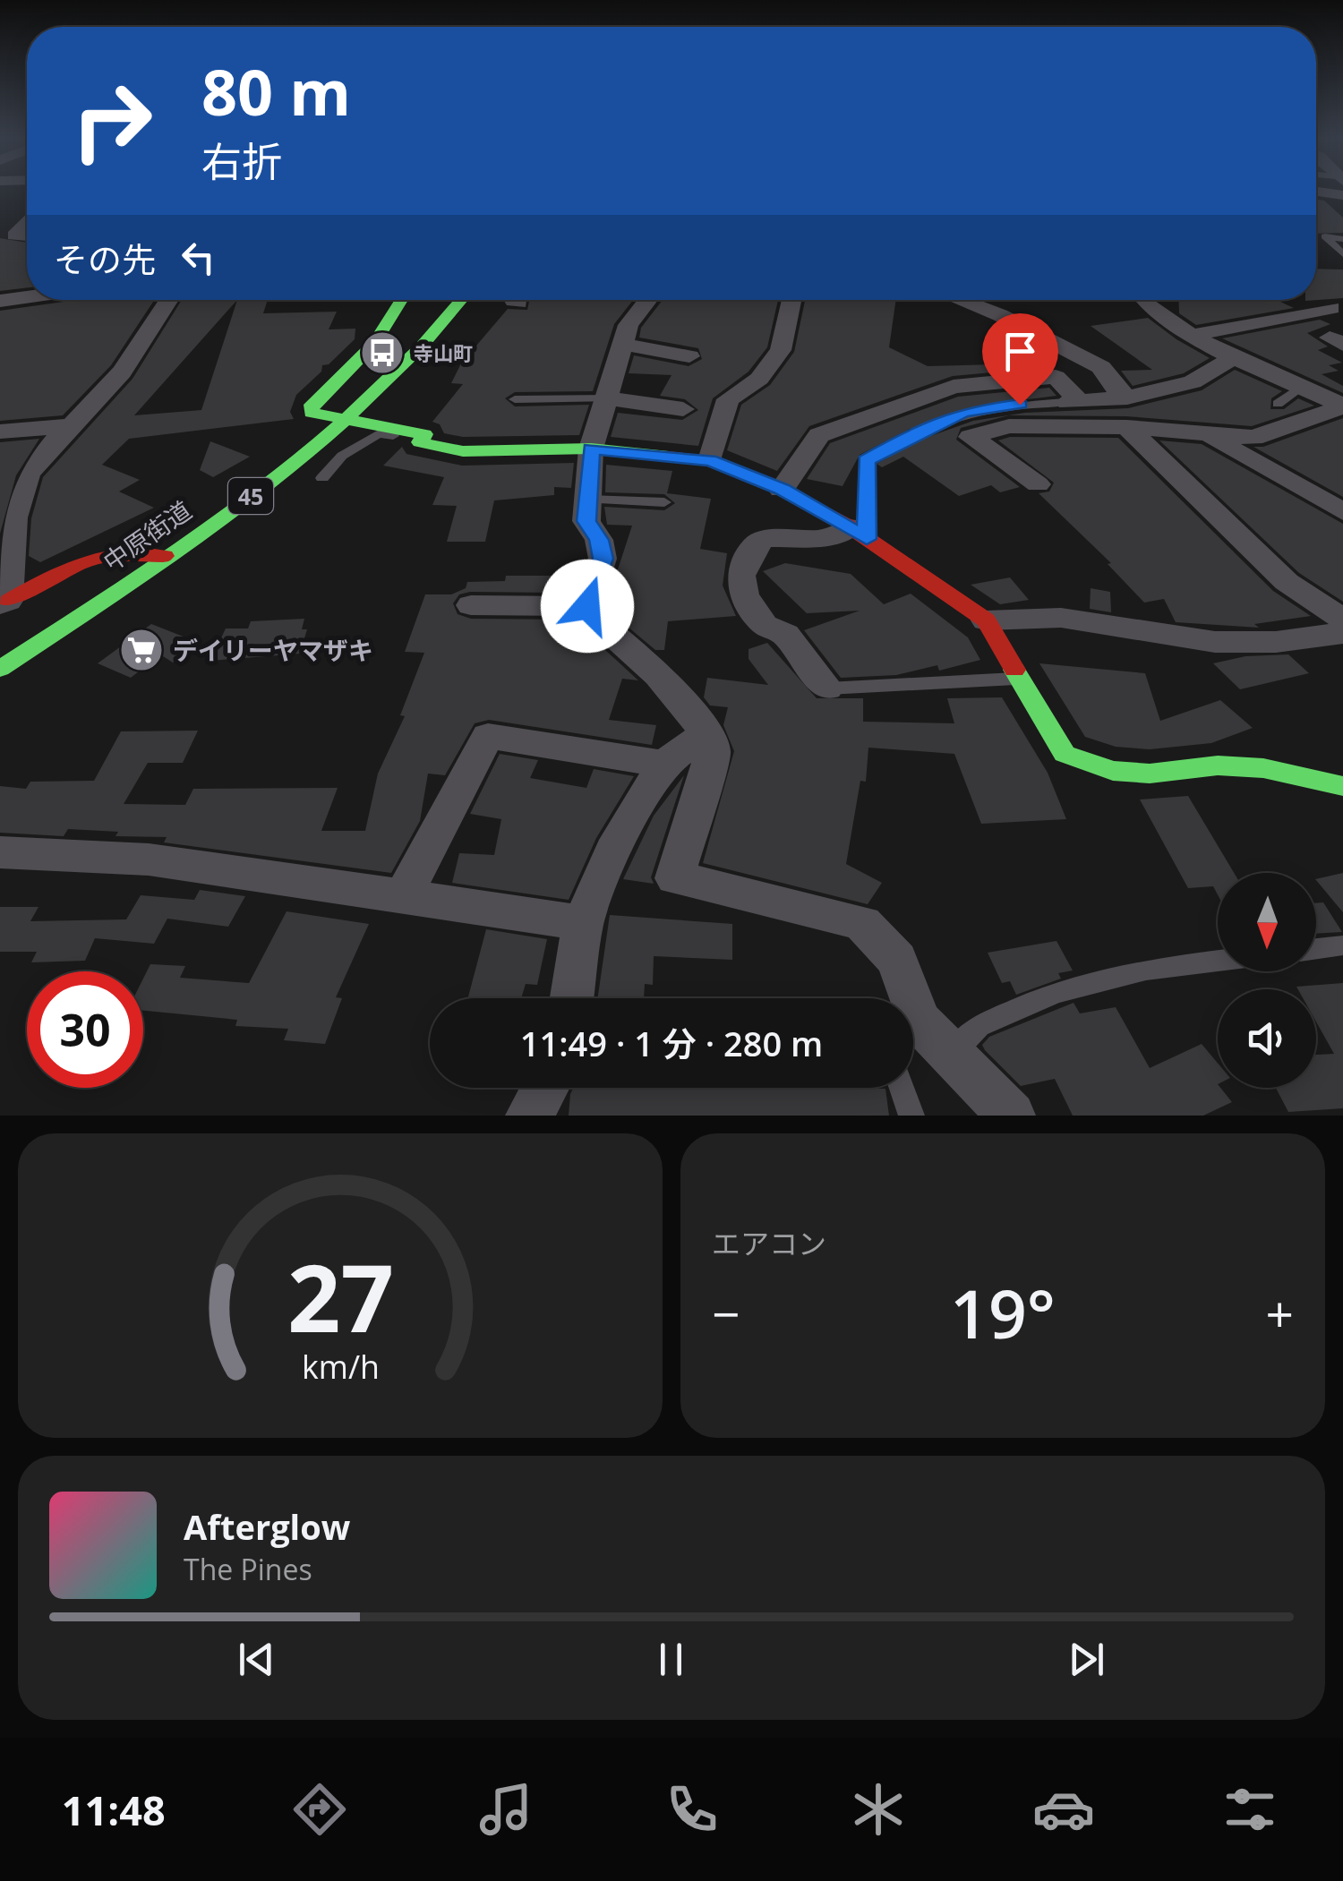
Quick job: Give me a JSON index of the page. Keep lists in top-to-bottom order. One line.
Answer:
{"streets":{"street":["45","中原街道"]},"places":{"bus stop":["寺山町"],"supermarket":["デイリーヤマザキ"]},"north":"bottom","page":{"turn":["80 m","右折"],"then":"その先","limit":"30","trip":"11:49 · 1 分 · 280 m","tile":"エアコン","heat":["−","19°","+"],"song":["Afterglow","The Pines"],"tabs":"11:48","gauge":["27","km/h"]}}
